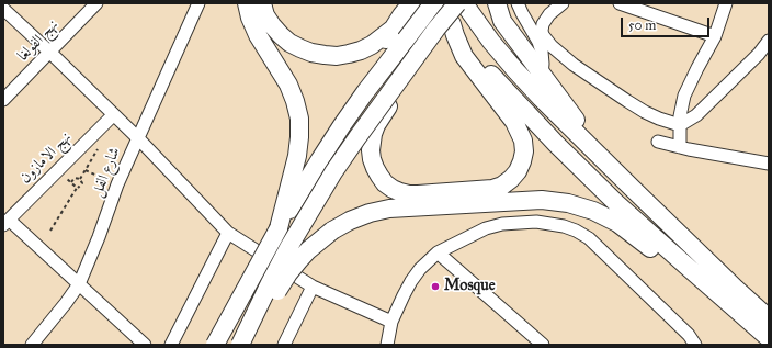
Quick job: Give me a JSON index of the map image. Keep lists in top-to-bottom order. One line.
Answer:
{"streets":{"street":["نهج الفولغا","نهج الامازون","شارع الفل"]},"places":["Mosque"],"scale_bar":"50 m"}
